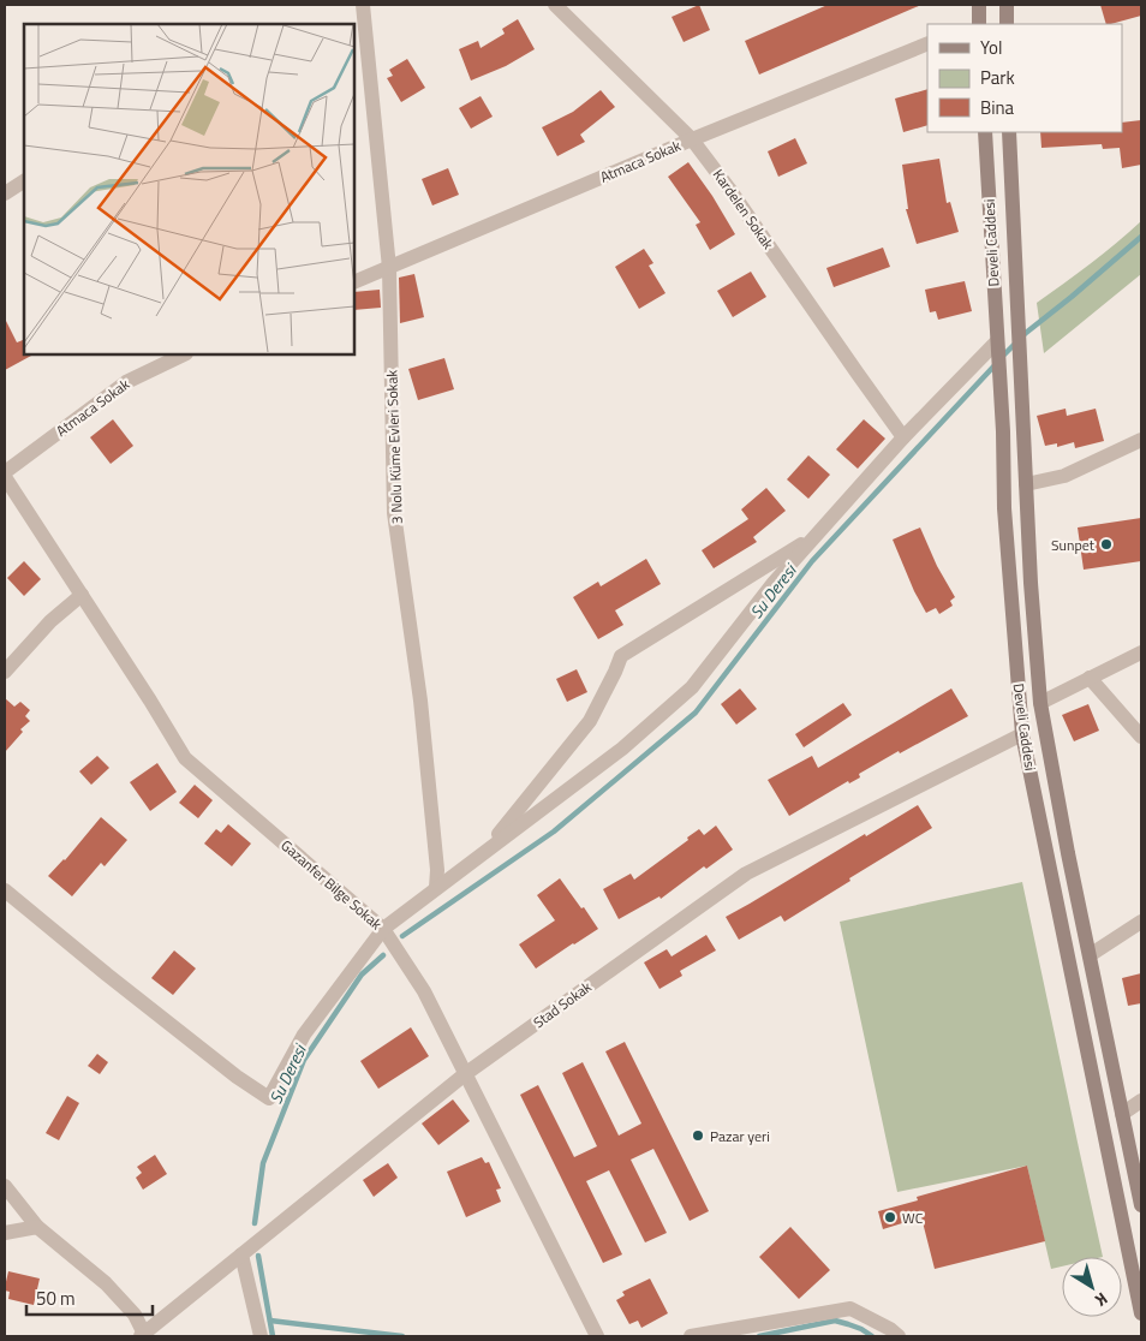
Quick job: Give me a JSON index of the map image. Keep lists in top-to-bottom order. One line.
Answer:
{"streets":{"main road":["Develi Caddesi"],"street":["Atmaca Sokak","Kardelen Sokak","3 Nolu Küme Evleri Sokak","Gazanfer Bilge Sokak","Stad Sokak"]},"crossings":[["Atmaca Sokak","Kardelen Sokak"],["Atmaca Sokak","3 Nolu Küme Evleri Sokak"],["Atmaca Sokak","Gazanfer Bilge Sokak"],["Develi Caddesi","Stad Sokak"],["Gazanfer Bilge Sokak","Stad Sokak"]],"water":["Su Deresi"],"places":["Sunpet","Pazar yeri","WC"],"legend":["Yol","Park","Bina"],"scale_bar":"50 m","north":"bottom right"}
